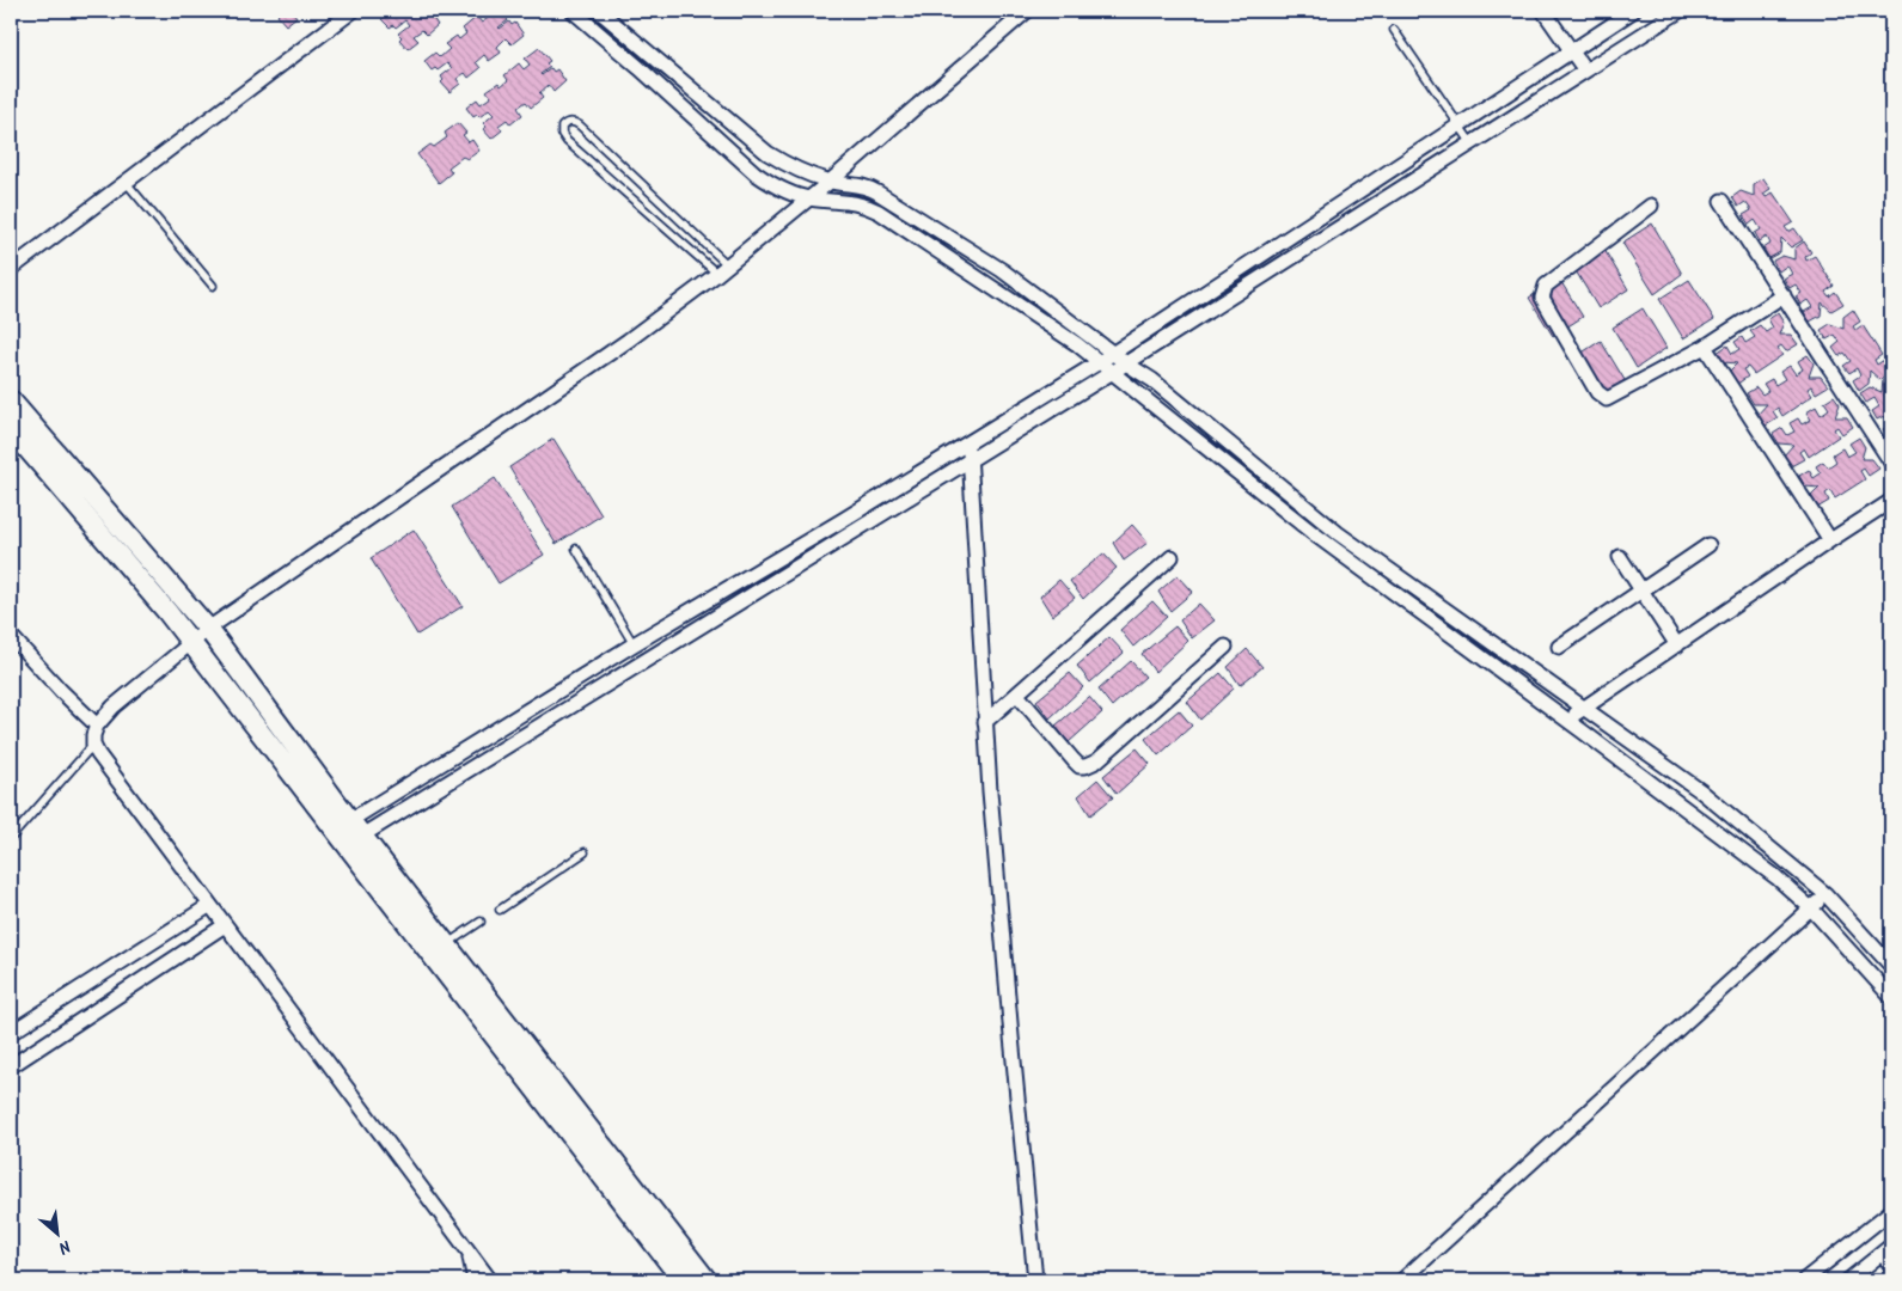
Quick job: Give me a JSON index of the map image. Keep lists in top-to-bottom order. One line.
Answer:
{"north":"bottom right"}
